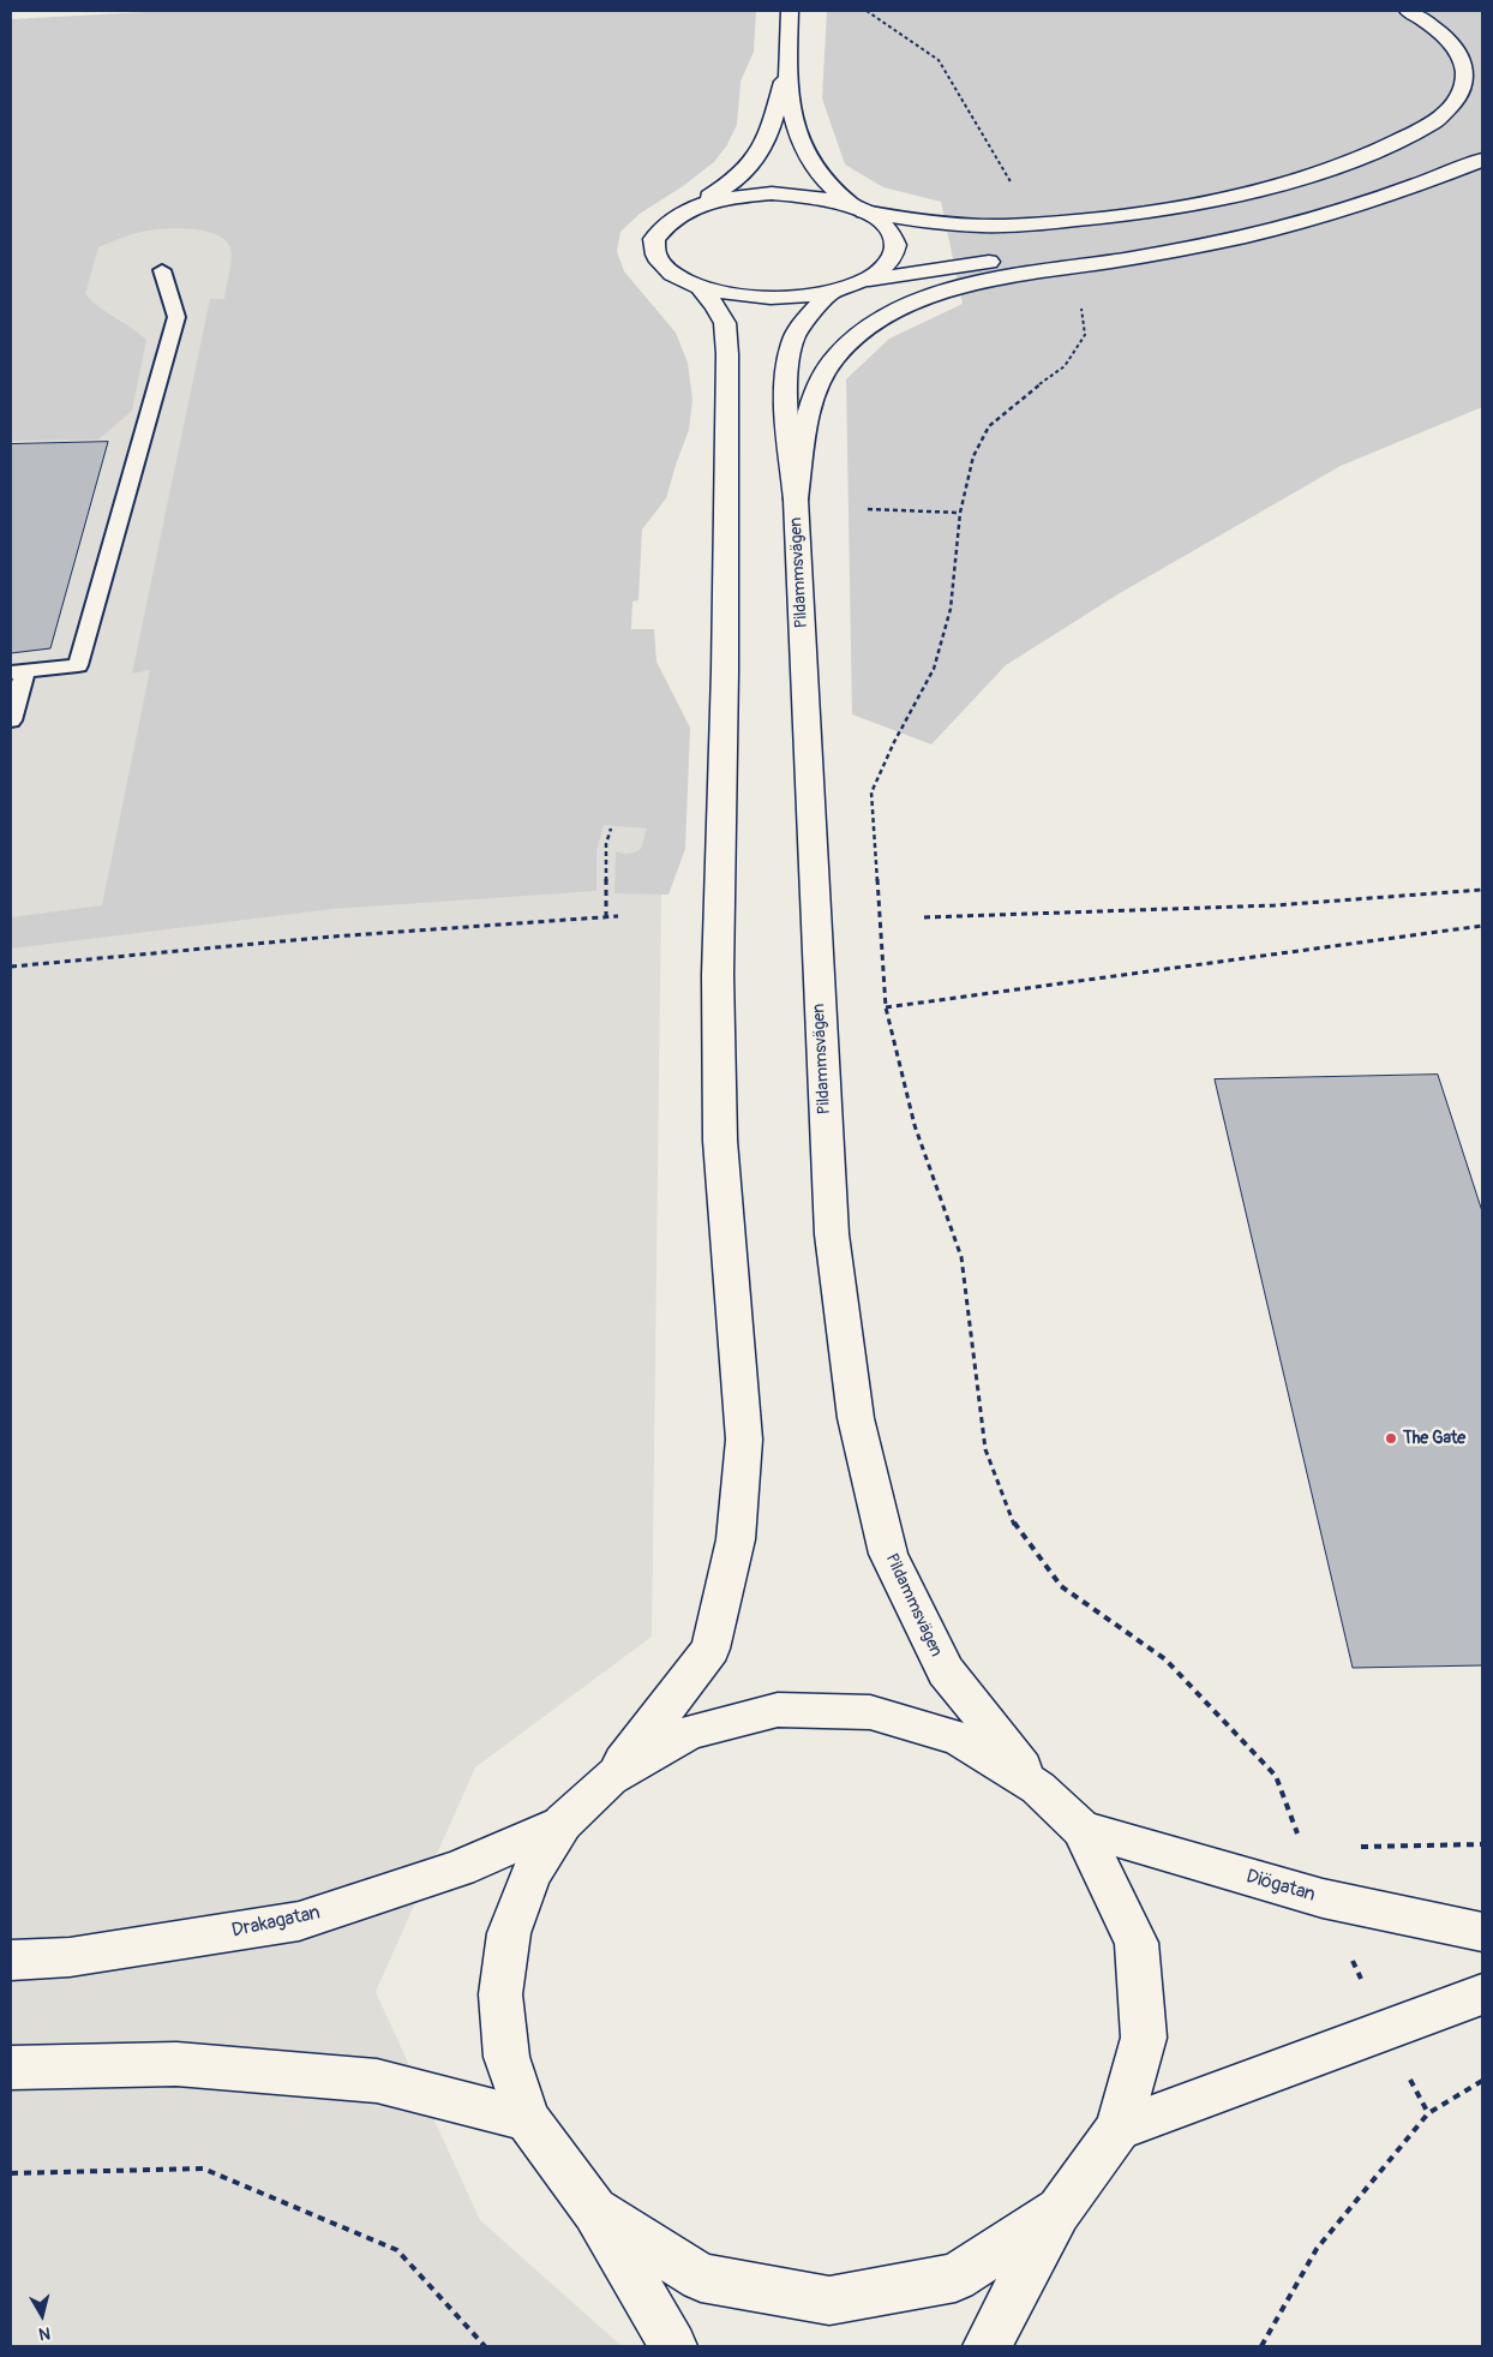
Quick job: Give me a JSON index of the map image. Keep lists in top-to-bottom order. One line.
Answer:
{"streets":{"main road":["Pildammsvägen","Diögatan","Drakagatan"]},"crossings":[["Pildammsvägen","Diögatan"],["Pildammsvägen","Drakagatan"]],"places":["The Gate"],"north":"bottom"}
